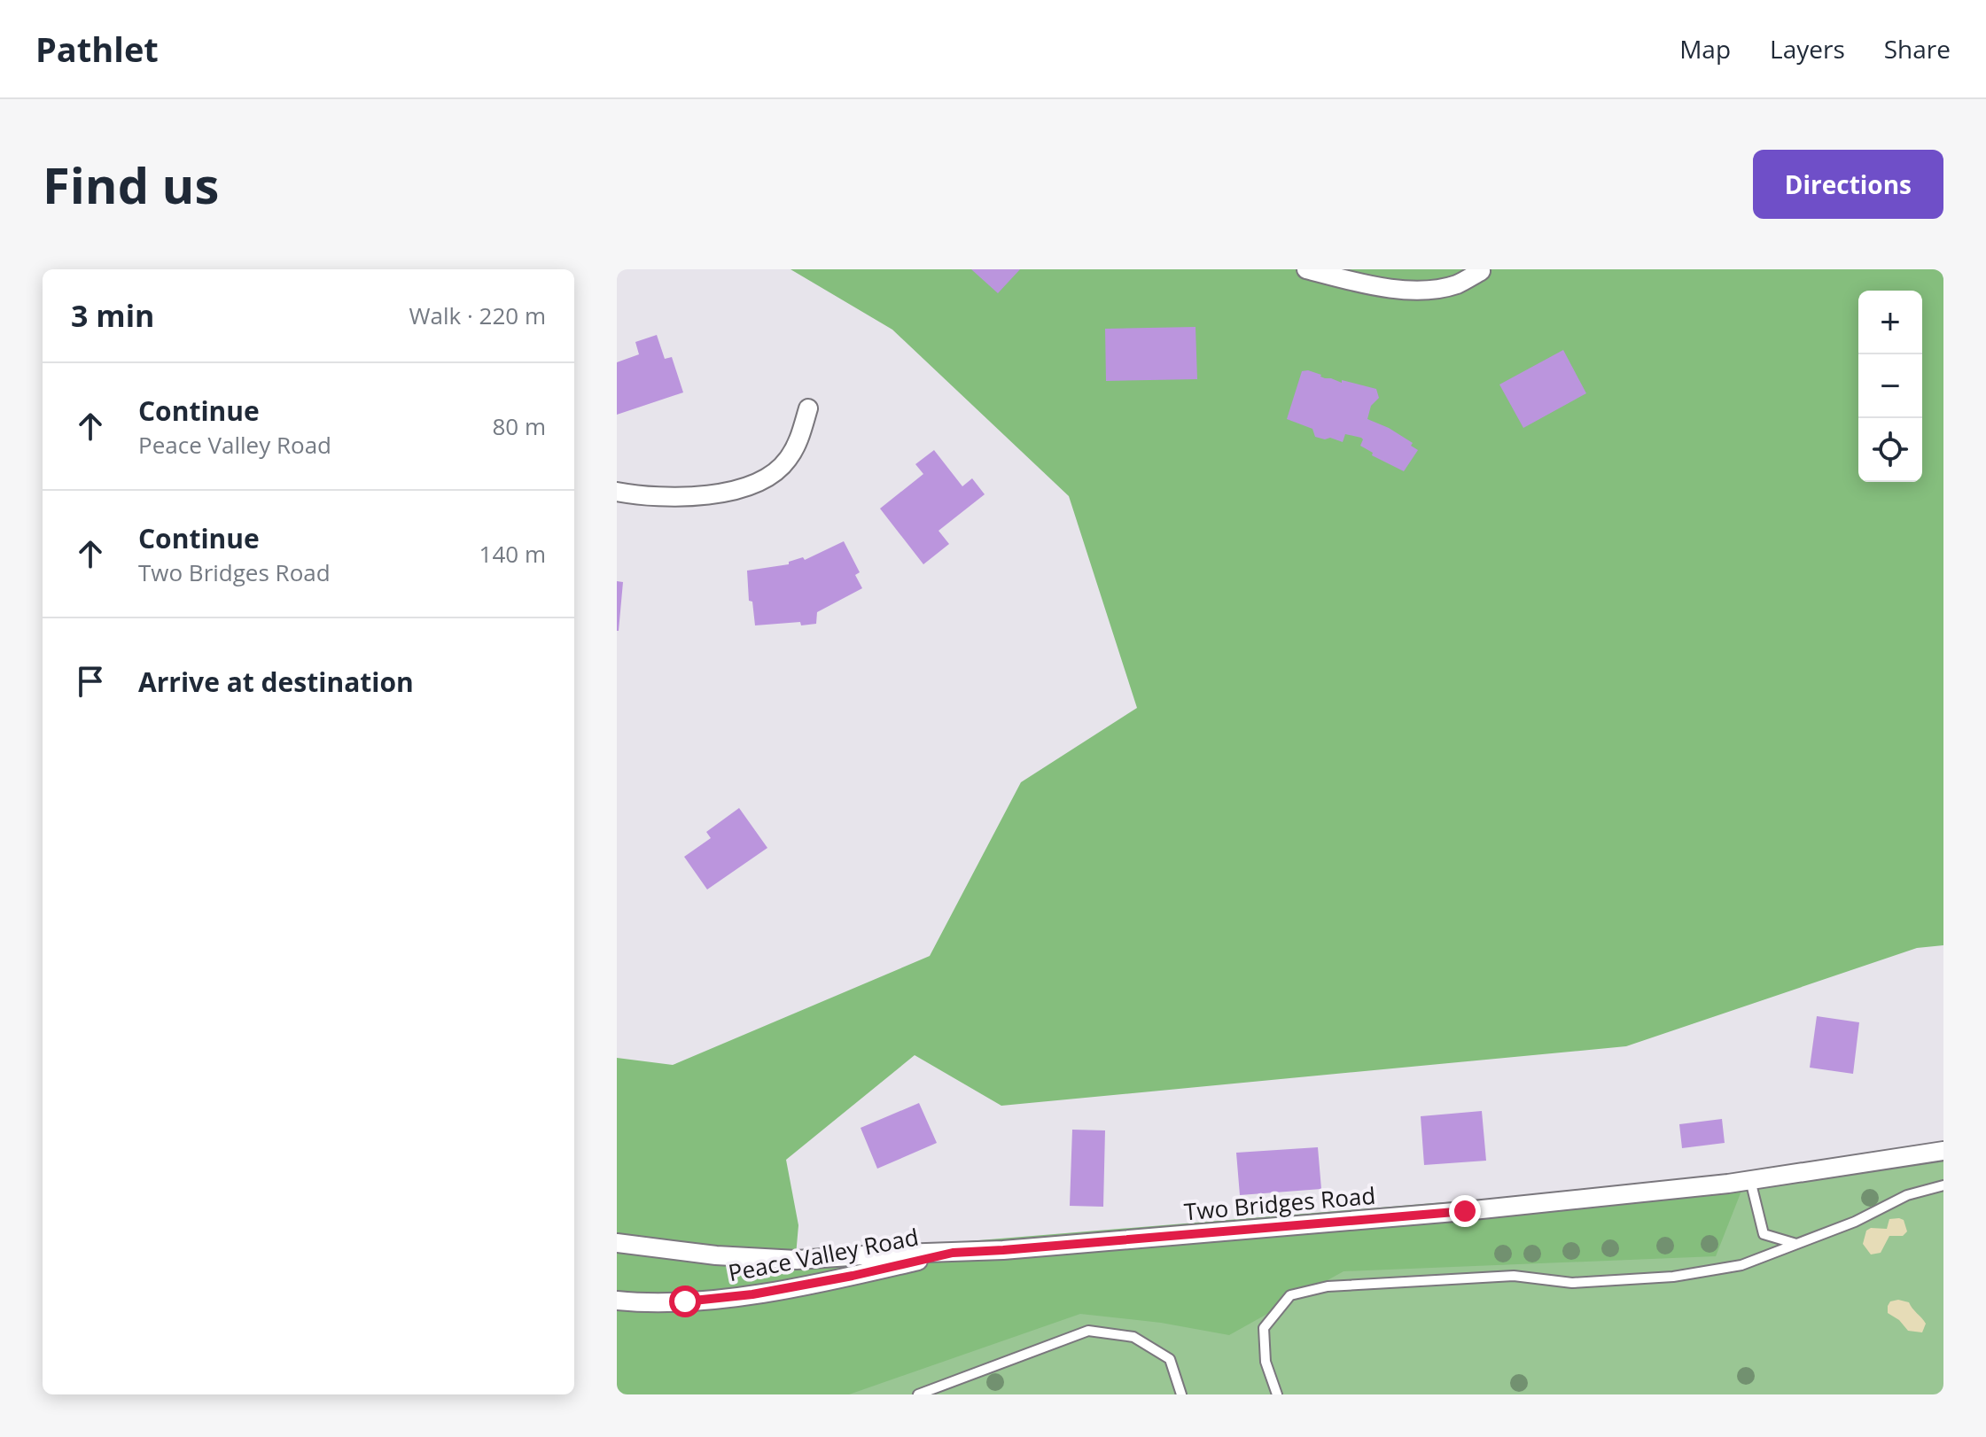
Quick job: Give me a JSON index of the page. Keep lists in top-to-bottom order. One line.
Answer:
{"streets":{"street":["Two Bridges Road","Peace Valley Road"]},"crossings":[["Two Bridges Road","Peace Valley Road"]],"page":{"header":"Pathlet","nav":["Map","Layers","Share"],"buttons":"Directions","title":"Find us","heading":["3 min","Walk · 220 m"],"map_buttons":["+","−"],"list":[["Continue","Peace Valley Road","80 m"],["Continue","Two Bridges Road","140 m"],"Arrive at destination"]}}
